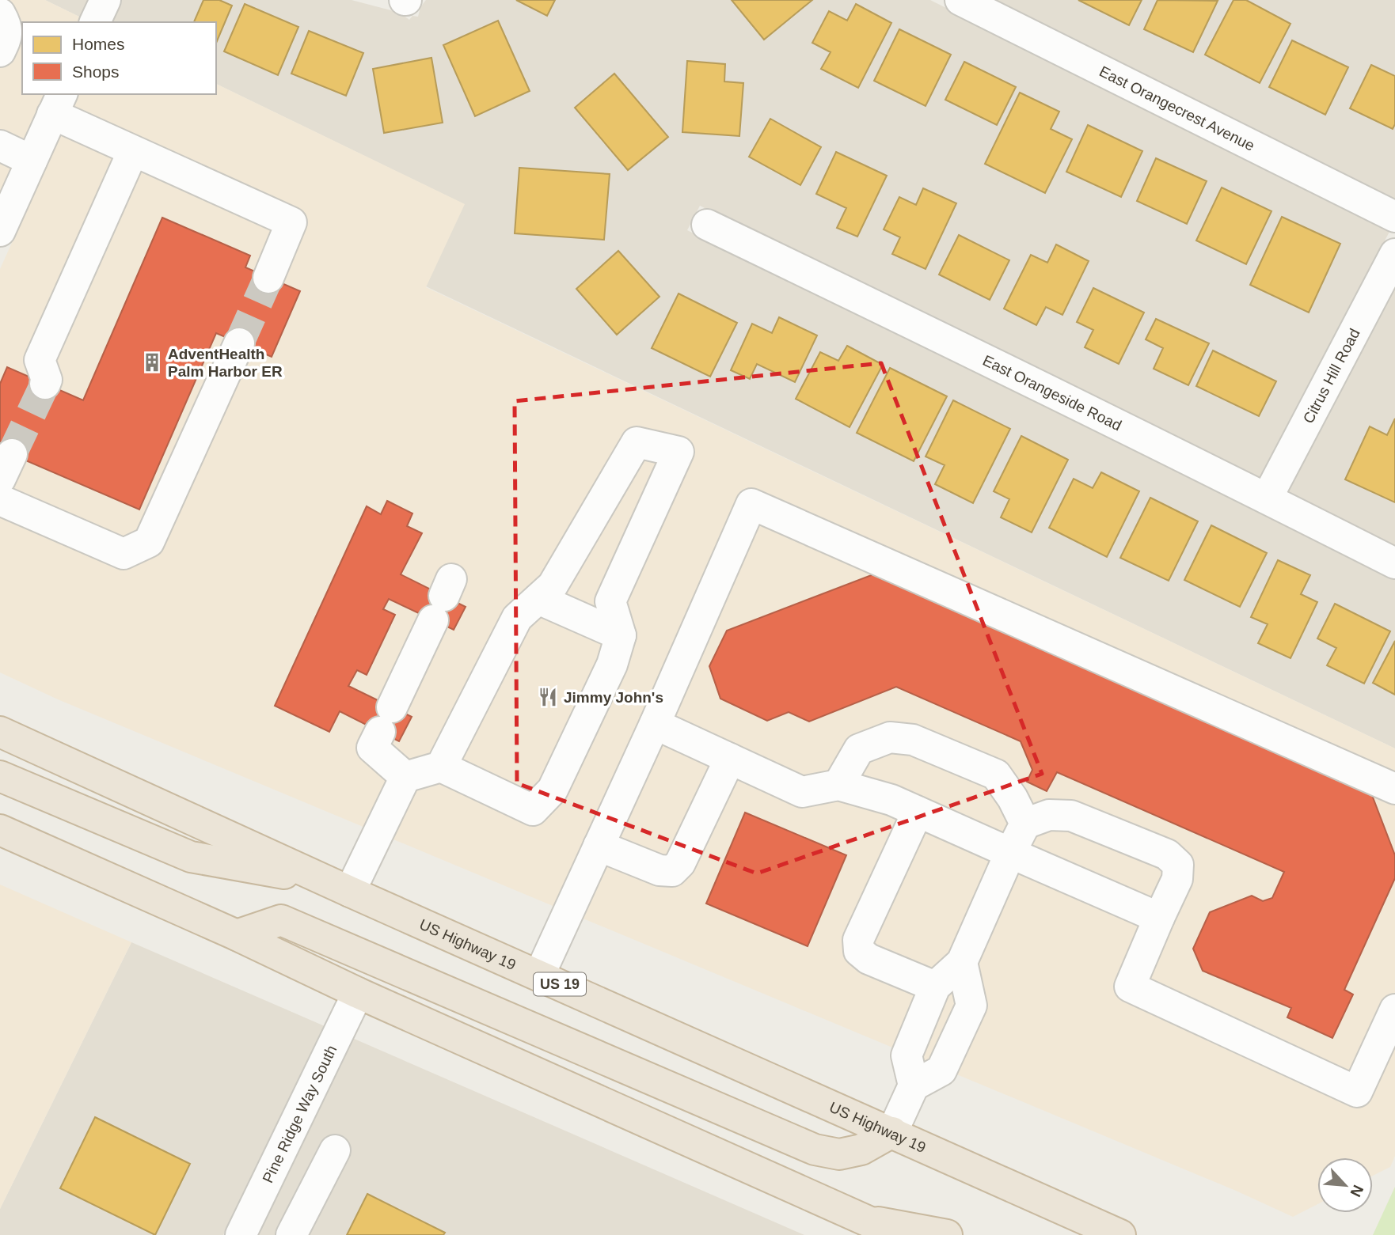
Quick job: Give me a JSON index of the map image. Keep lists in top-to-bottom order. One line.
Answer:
{"streets":{"highway":["US Highway 19","US 19"],"street":["East Orangecrest Avenue","Citrus Hill Road","East Orangeside Road","Pine Ridge Way South"]},"crossings":[["Citrus Hill Road","East Orangeside Road"]],"places":{"building":["AdventHealth Palm Harbor ER"],"restaurant":["Jimmy John's"]},"legend":["Homes","Shops"],"north":"bottom right"}
